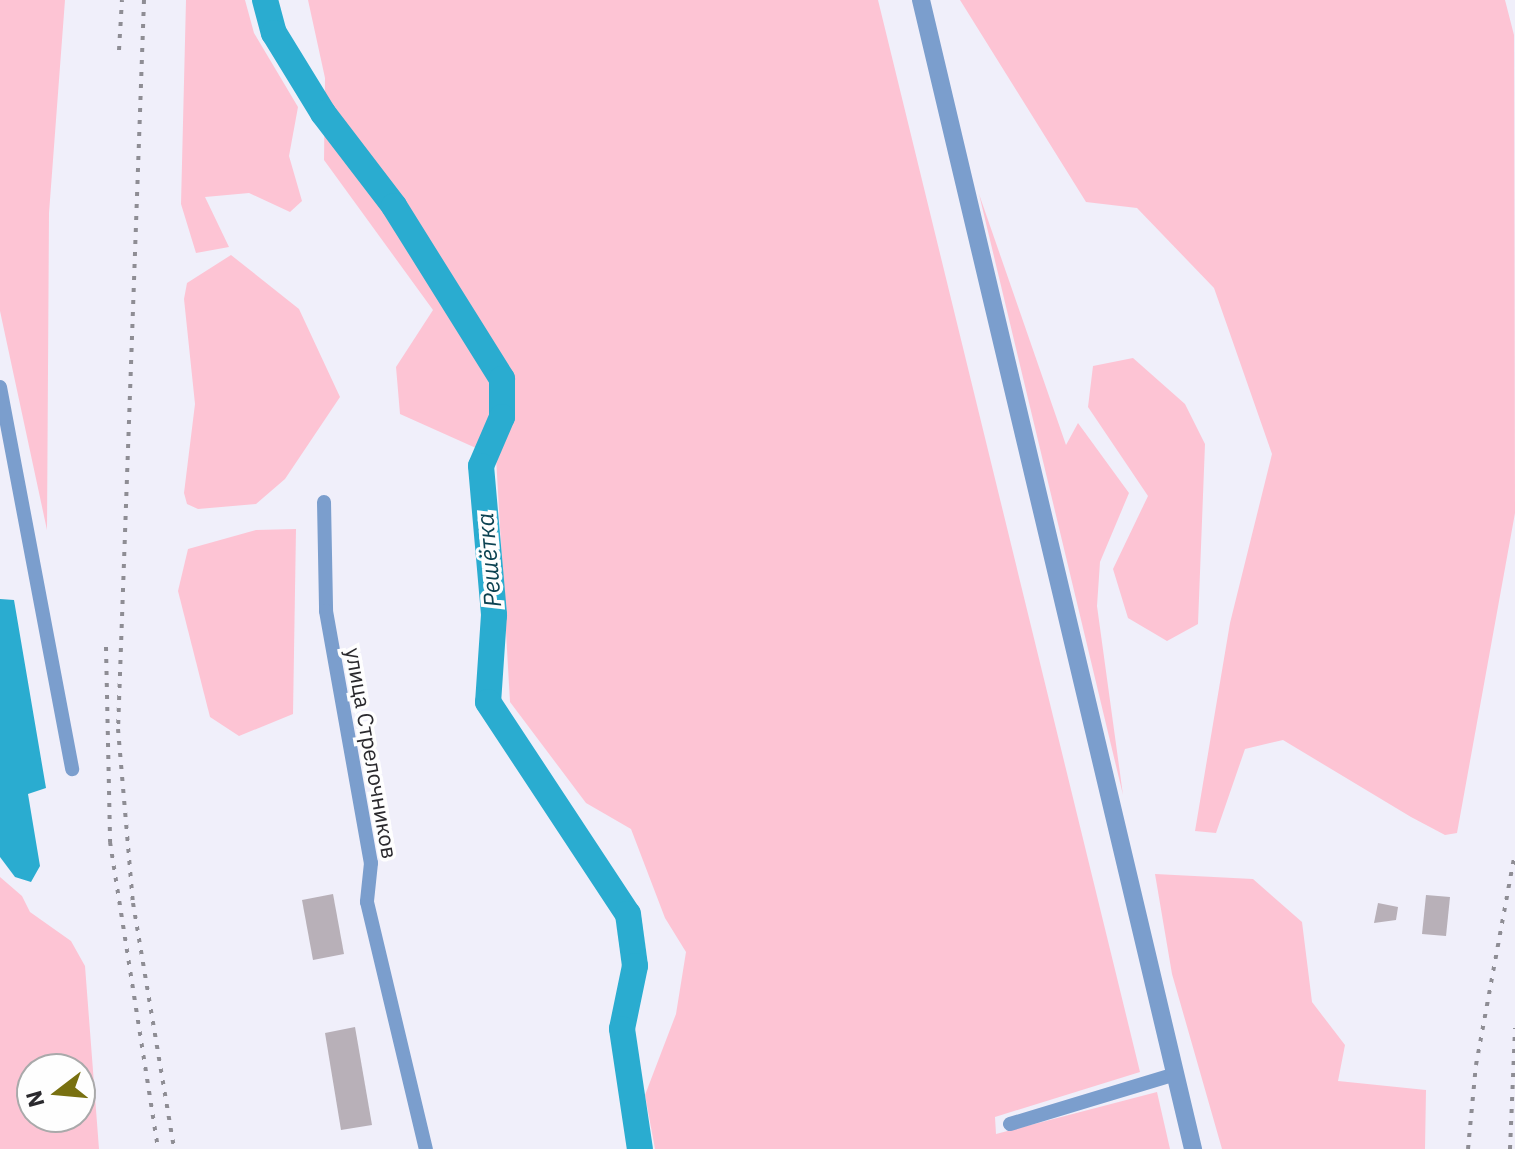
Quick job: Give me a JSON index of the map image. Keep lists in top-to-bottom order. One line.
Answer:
{"streets":{"street":["улица Стрелочников"]},"water":["Решётка"],"north":"left"}
